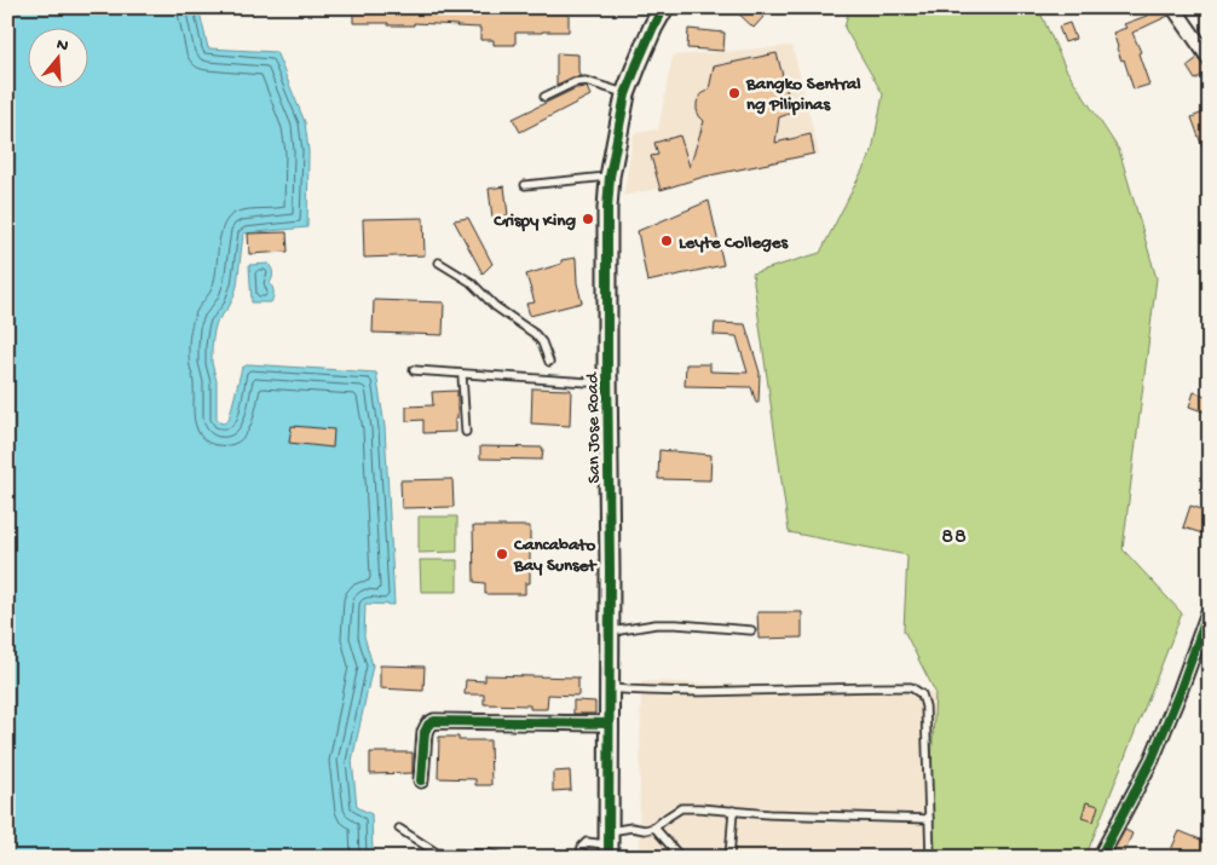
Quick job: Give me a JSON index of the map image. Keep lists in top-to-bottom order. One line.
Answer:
{"streets":{"main road":["San Jose Road"]},"districts":["88"],"places":["Bangko Sentral ng Pilipinas","Crispy King","Leyte Colleges","Cancabato Bay Sunset"],"north":"top"}
